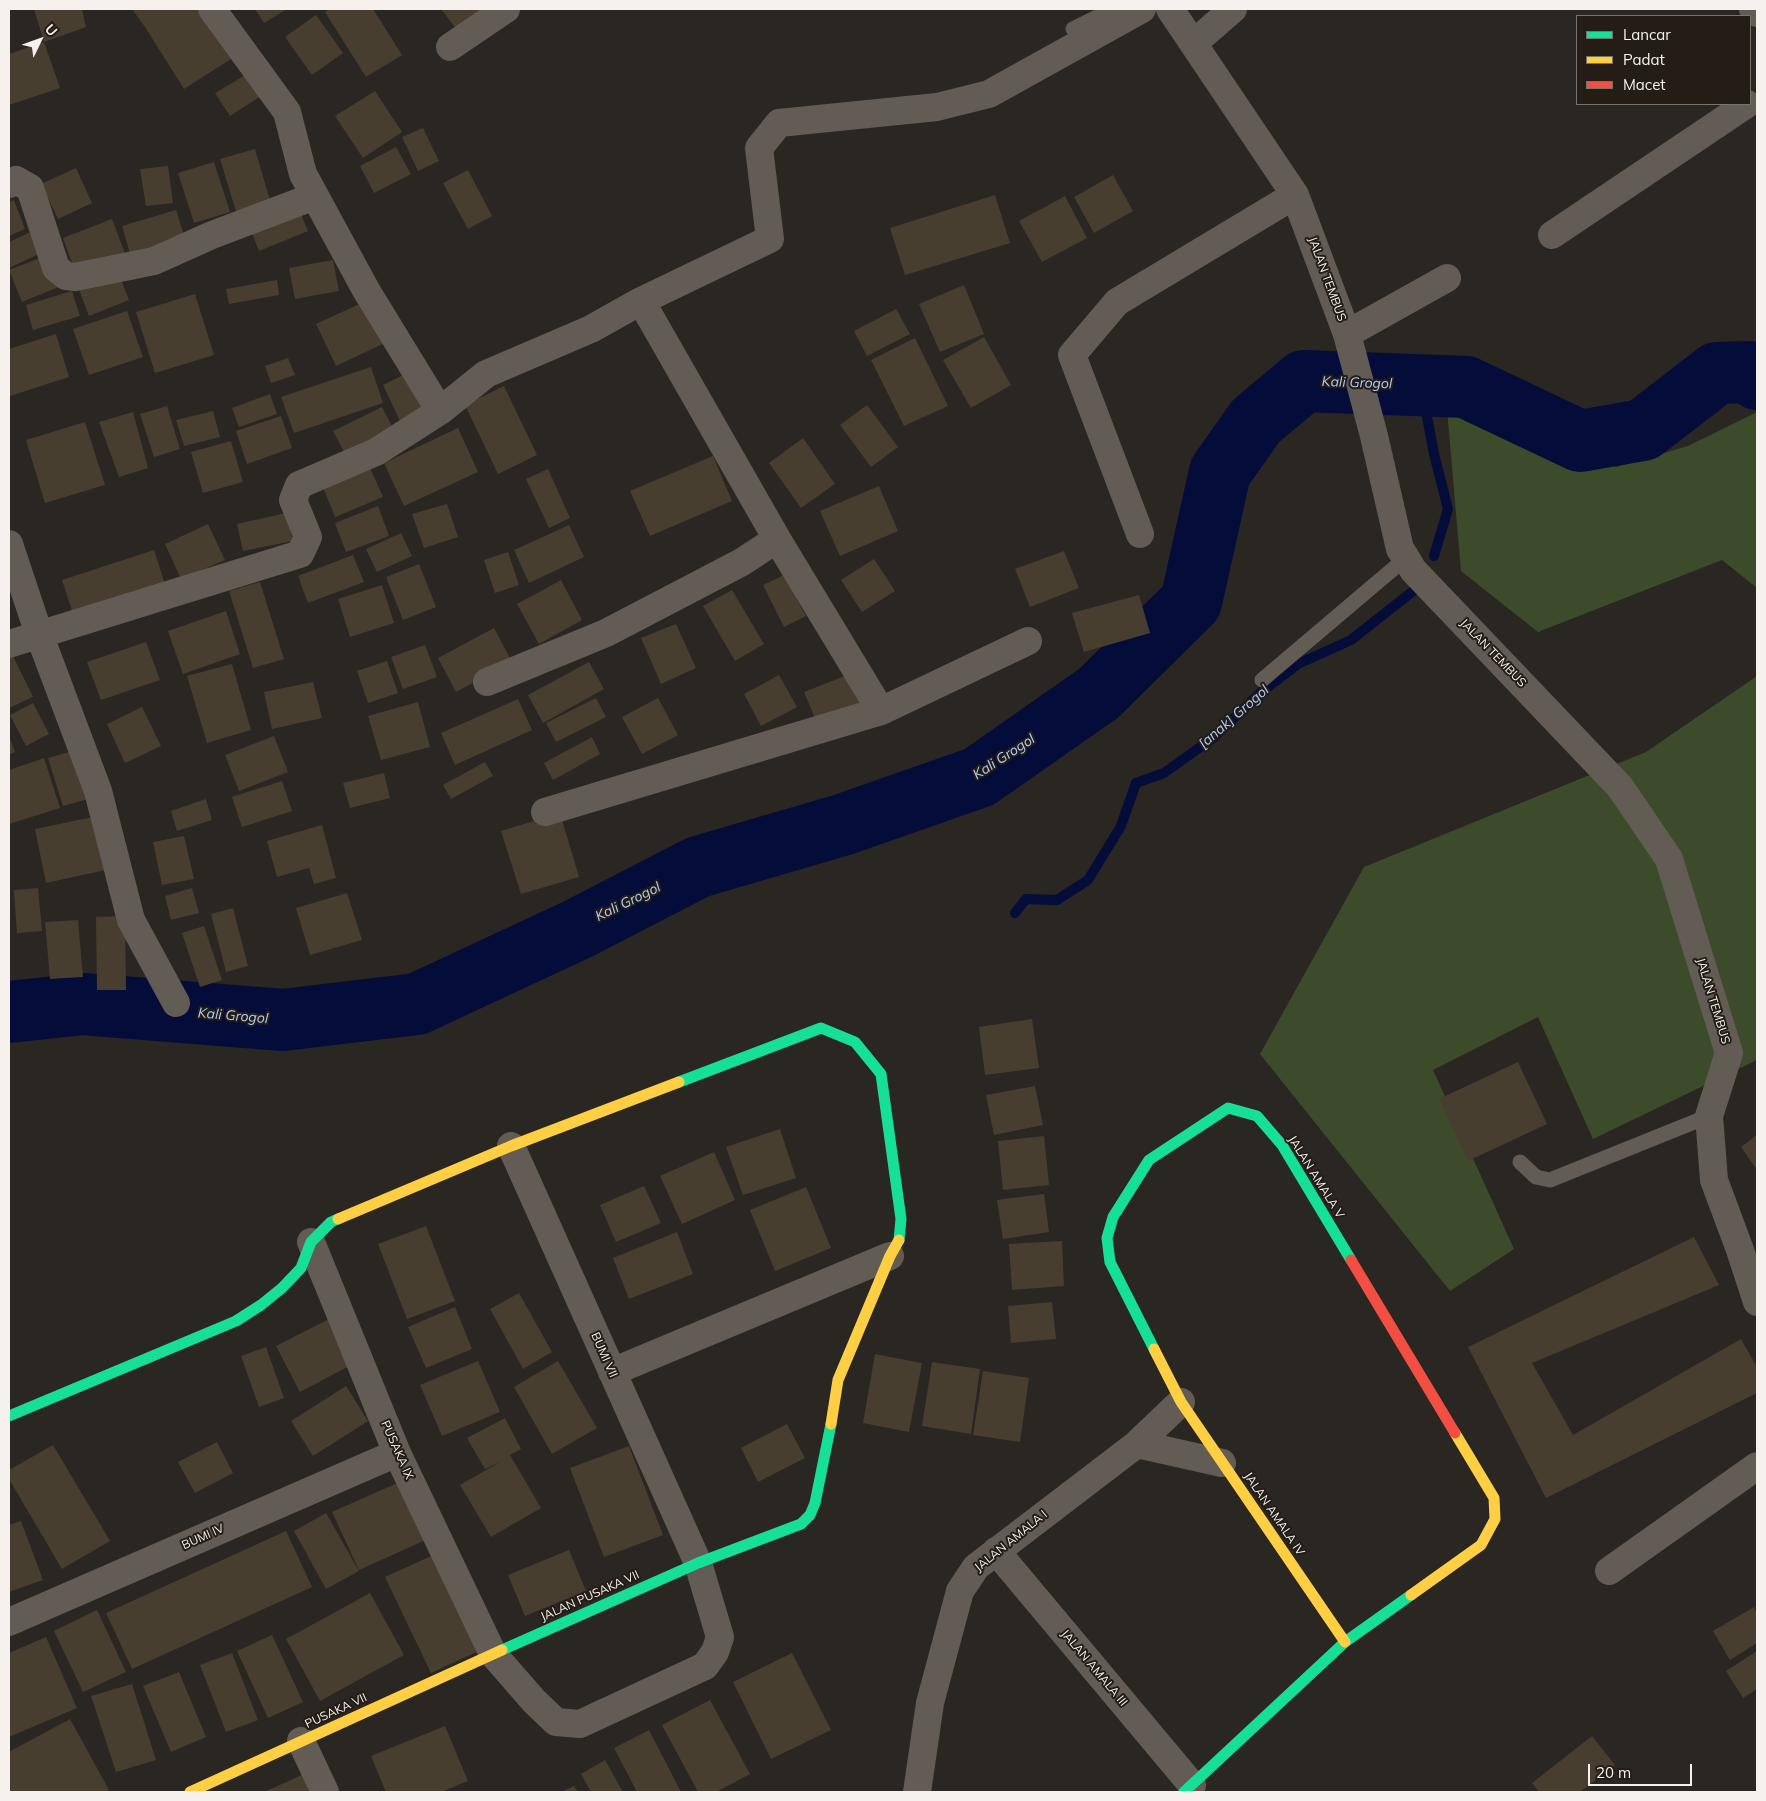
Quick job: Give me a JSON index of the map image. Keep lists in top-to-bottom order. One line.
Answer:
{"streets":{"street":["JALAN TEMBUS","JALAN AMALA V","BUMI VII","PUSAKA IX","JALAN AMALA IV","BUMI IV","JALAN AMALA I","JALAN PUSAKA VII","JALAN AMALA III","PUSAKA VII"]},"crossings":[["JALAN AMALA V","JALAN AMALA IV"],["JALAN AMALA V","JALAN AMALA I"],["BUMI VII","PUSAKA IX"],["BUMI VII","JALAN PUSAKA VII"],["BUMI VII","PUSAKA VII"],["PUSAKA IX","BUMI IV"],["PUSAKA IX","JALAN PUSAKA VII"],["PUSAKA IX","PUSAKA VII"],["JALAN AMALA IV","JALAN AMALA I"],["JALAN AMALA I","JALAN AMALA III"],["JALAN PUSAKA VII","PUSAKA VII"]],"water":["Kali Grogol","[anak] Grogol"],"legend":["Lancar","Padat","Macet"],"scale_bar":"20 m","north":"top right"}
